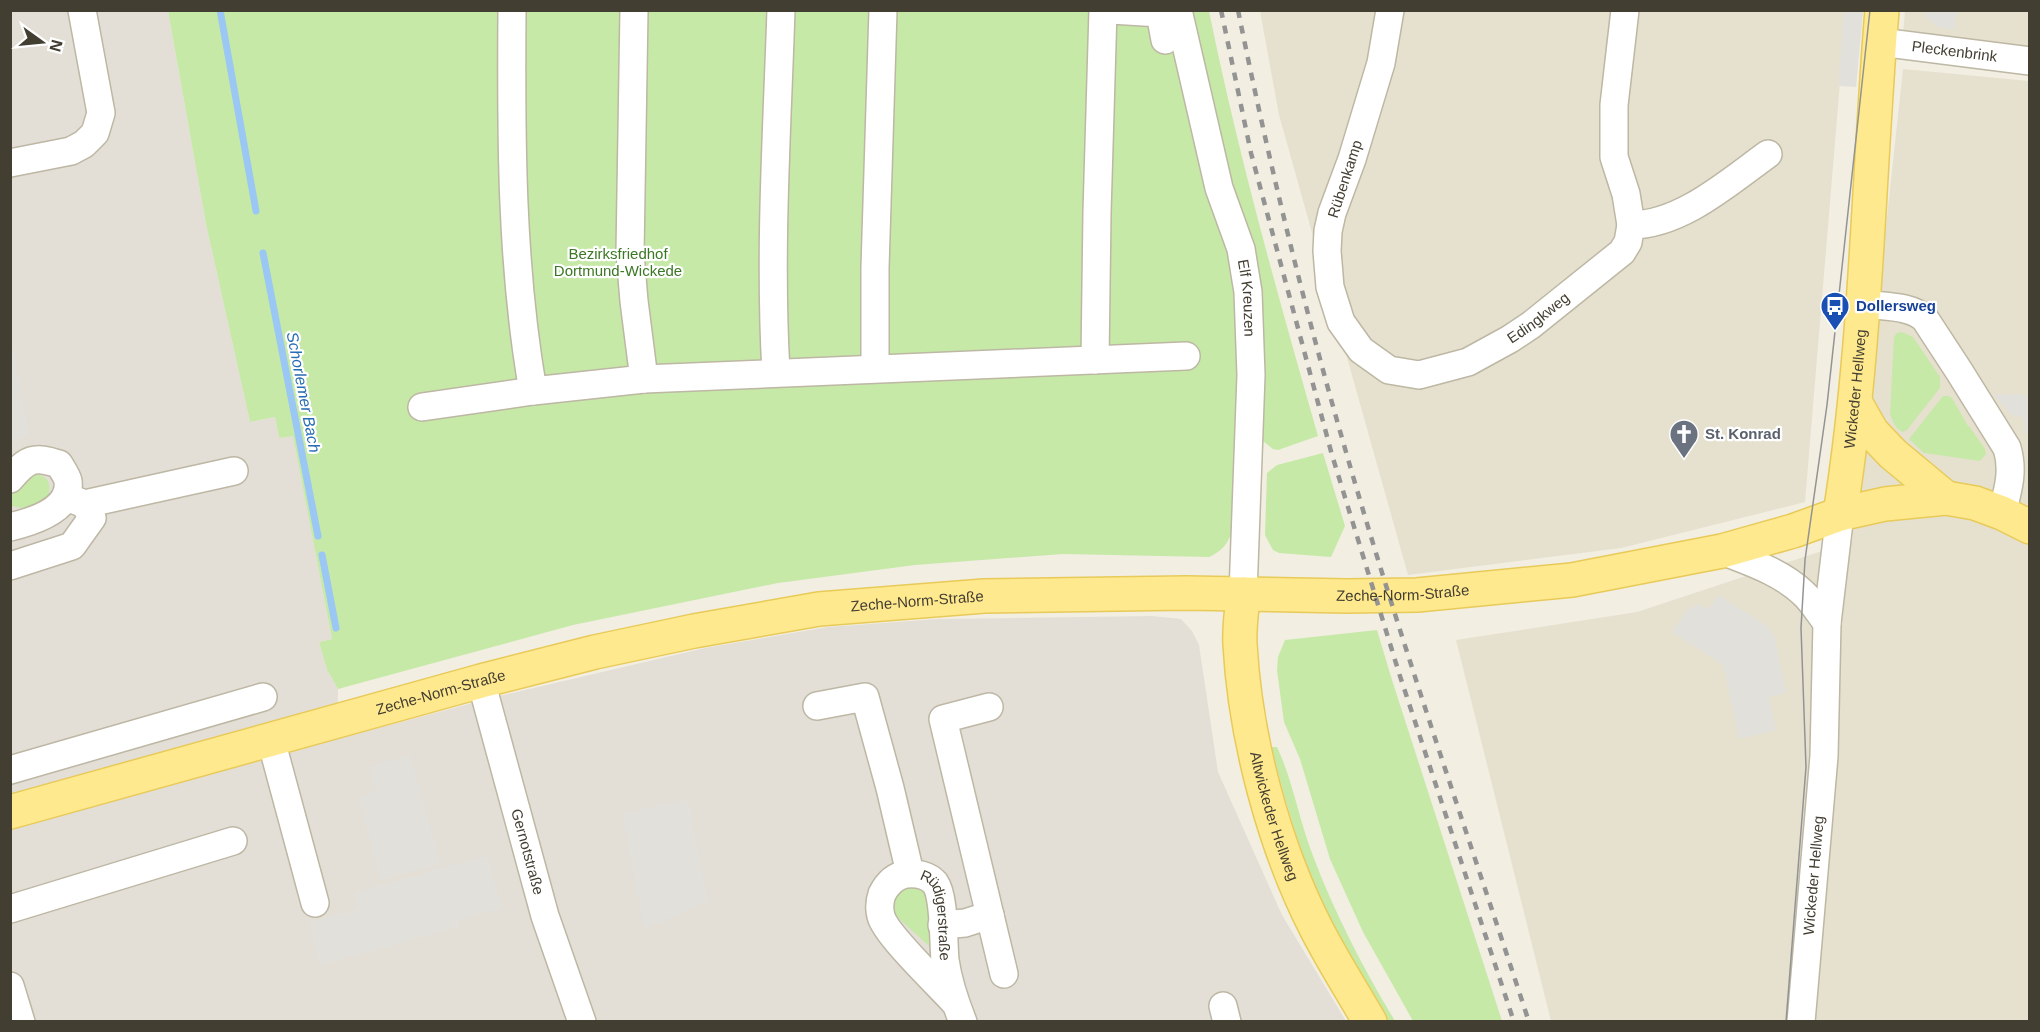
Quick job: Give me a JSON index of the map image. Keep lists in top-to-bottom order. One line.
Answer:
{"streets":{"main road":["Wickeder Hellweg","Zeche-Norm-Straße","Altwickeder Hellweg"],"street":["Pleckenbrink","Rübenkamp","Elf Kreuzen","Edingkweg","Gernotstraße","Rüdigerstraße"]},"crossings":[["Pleckenbrink","Wickeder Hellweg"],["Rübenkamp","Edingkweg"],["Elf Kreuzen","Zeche-Norm-Straße"],["Elf Kreuzen","Altwickeder Hellweg"],["Wickeder Hellweg","Zeche-Norm-Straße"],["Zeche-Norm-Straße","Altwickeder Hellweg"],["Zeche-Norm-Straße","Gernotstraße"]],"water":["Schorlemer Bach"],"parks":["Bezirksfriedhof Dortmund-Wickede"],"places":{"bus stop":["Dollersweg"],"church":["St. Konrad"]},"north":"right"}
